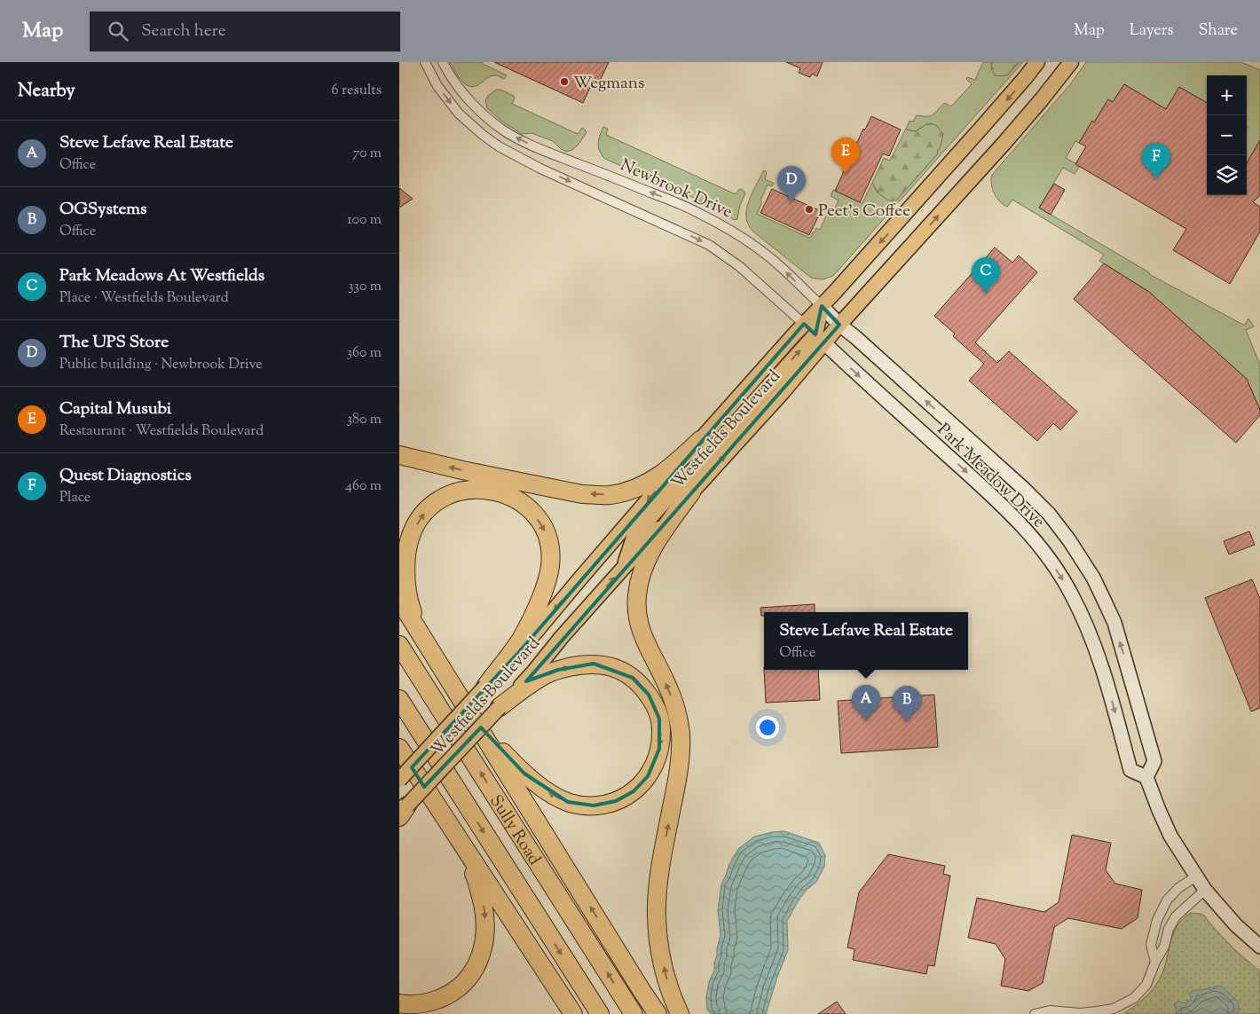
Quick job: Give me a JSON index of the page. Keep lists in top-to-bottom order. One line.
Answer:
{"streets":{"highway":["Sully Road"],"main road":["Westfields Boulevard"],"street":["Newbrook Drive","Park Meadow Drive"]},"crossings":[["Newbrook Drive","Westfields Boulevard"],["Newbrook Drive","Park Meadow Drive"],["Westfields Boulevard","Park Meadow Drive"]],"places":["Wegmans","Peet's Coffee"],"page":{"header":"Map","search":"Search here","nav":["Map","Layers","Share"],"heading":["Nearby","6 results"],"map_buttons":["+","−"],"list":[{"mark":"A","name":"Steve Lefave Real Estate","note":"Office","value":"70 m"},{"mark":"B","name":"OGSystems","note":"Office","value":"100 m"},{"mark":"C","name":"Park Meadows At Westfields","note":"Place · Westfields Boulevard","value":"330 m"},{"mark":"D","name":"The UPS Store","note":"Public building · Newbrook Drive","value":"360 m"},{"mark":"E","name":"Capital Musubi","note":"Restaurant · Westfields Boulevard","value":"380 m"},{"mark":"F","name":"Quest Diagnostics","note":"Place","value":"460 m"}],"pins":["E","F","D","C","A","B"],"popup":["Steve Lefave Real Estate","Office"]}}
